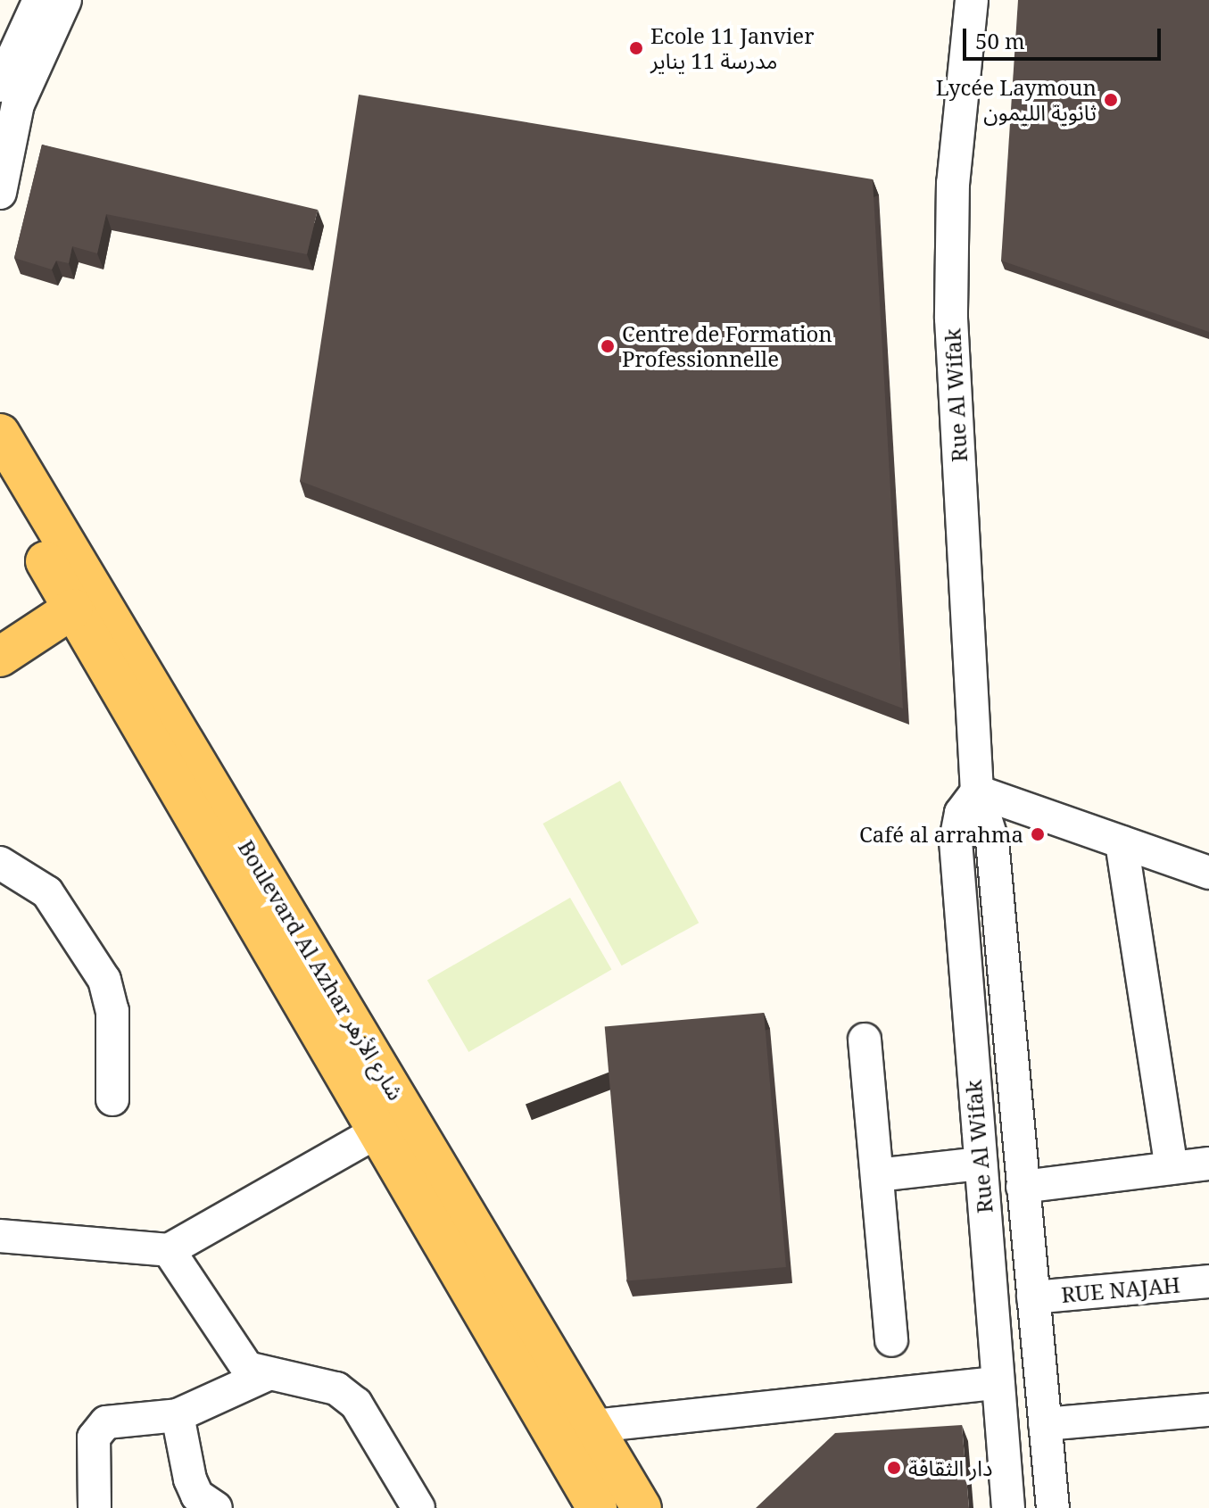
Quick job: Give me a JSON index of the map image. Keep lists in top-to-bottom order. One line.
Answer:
{"streets":{"main road":["Boulevard Al Azhar شارع الأزهر"],"street":["Rue Al Wifak","RUE NAJAH"]},"crossings":[["Rue Al Wifak","RUE NAJAH"]],"places":["Ecole 11 Janvier مدرسة 11 يناير","Lycée Laymoun ثانوية الليمون","Centre de Formation Professionnelle","Café al arrahma","دار الثقافة"],"scale_bar":"50 m"}
